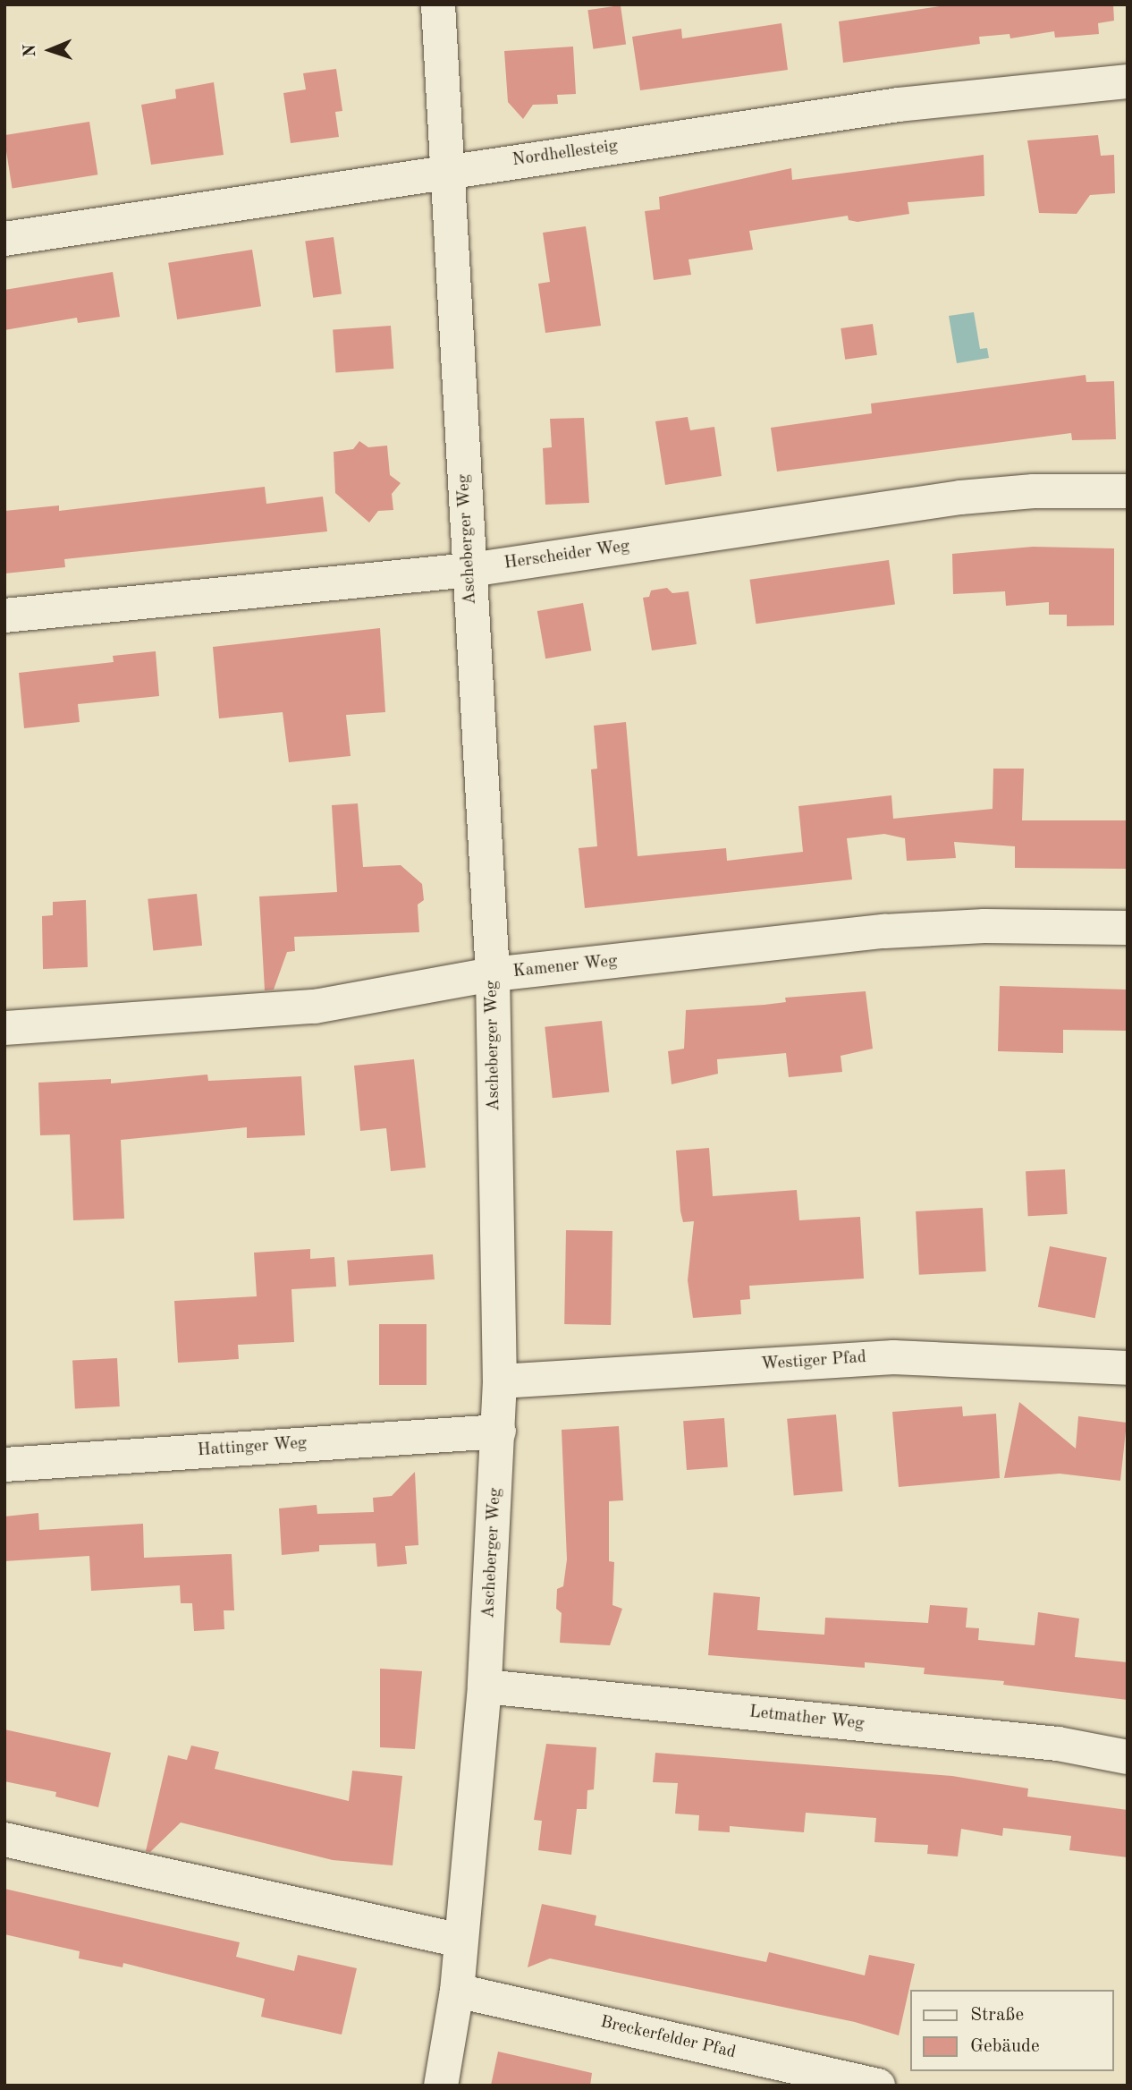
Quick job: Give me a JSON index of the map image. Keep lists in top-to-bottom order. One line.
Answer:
{"streets":{"street":["Nordhellesteig","Ascheberger Weg","Herscheider Weg","Kamener Weg","Westiger Pfad","Hattinger Weg","Letmather Weg","Breckerfelder Pfad"]},"crossings":[["Nordhellesteig","Ascheberger Weg"],["Ascheberger Weg","Herscheider Weg"],["Ascheberger Weg","Kamener Weg"],["Ascheberger Weg","Westiger Pfad"],["Ascheberger Weg","Hattinger Weg"],["Ascheberger Weg","Letmather Weg"],["Ascheberger Weg","Breckerfelder Pfad"]],"legend":["Straße","Gebäude"],"north":"left"}
